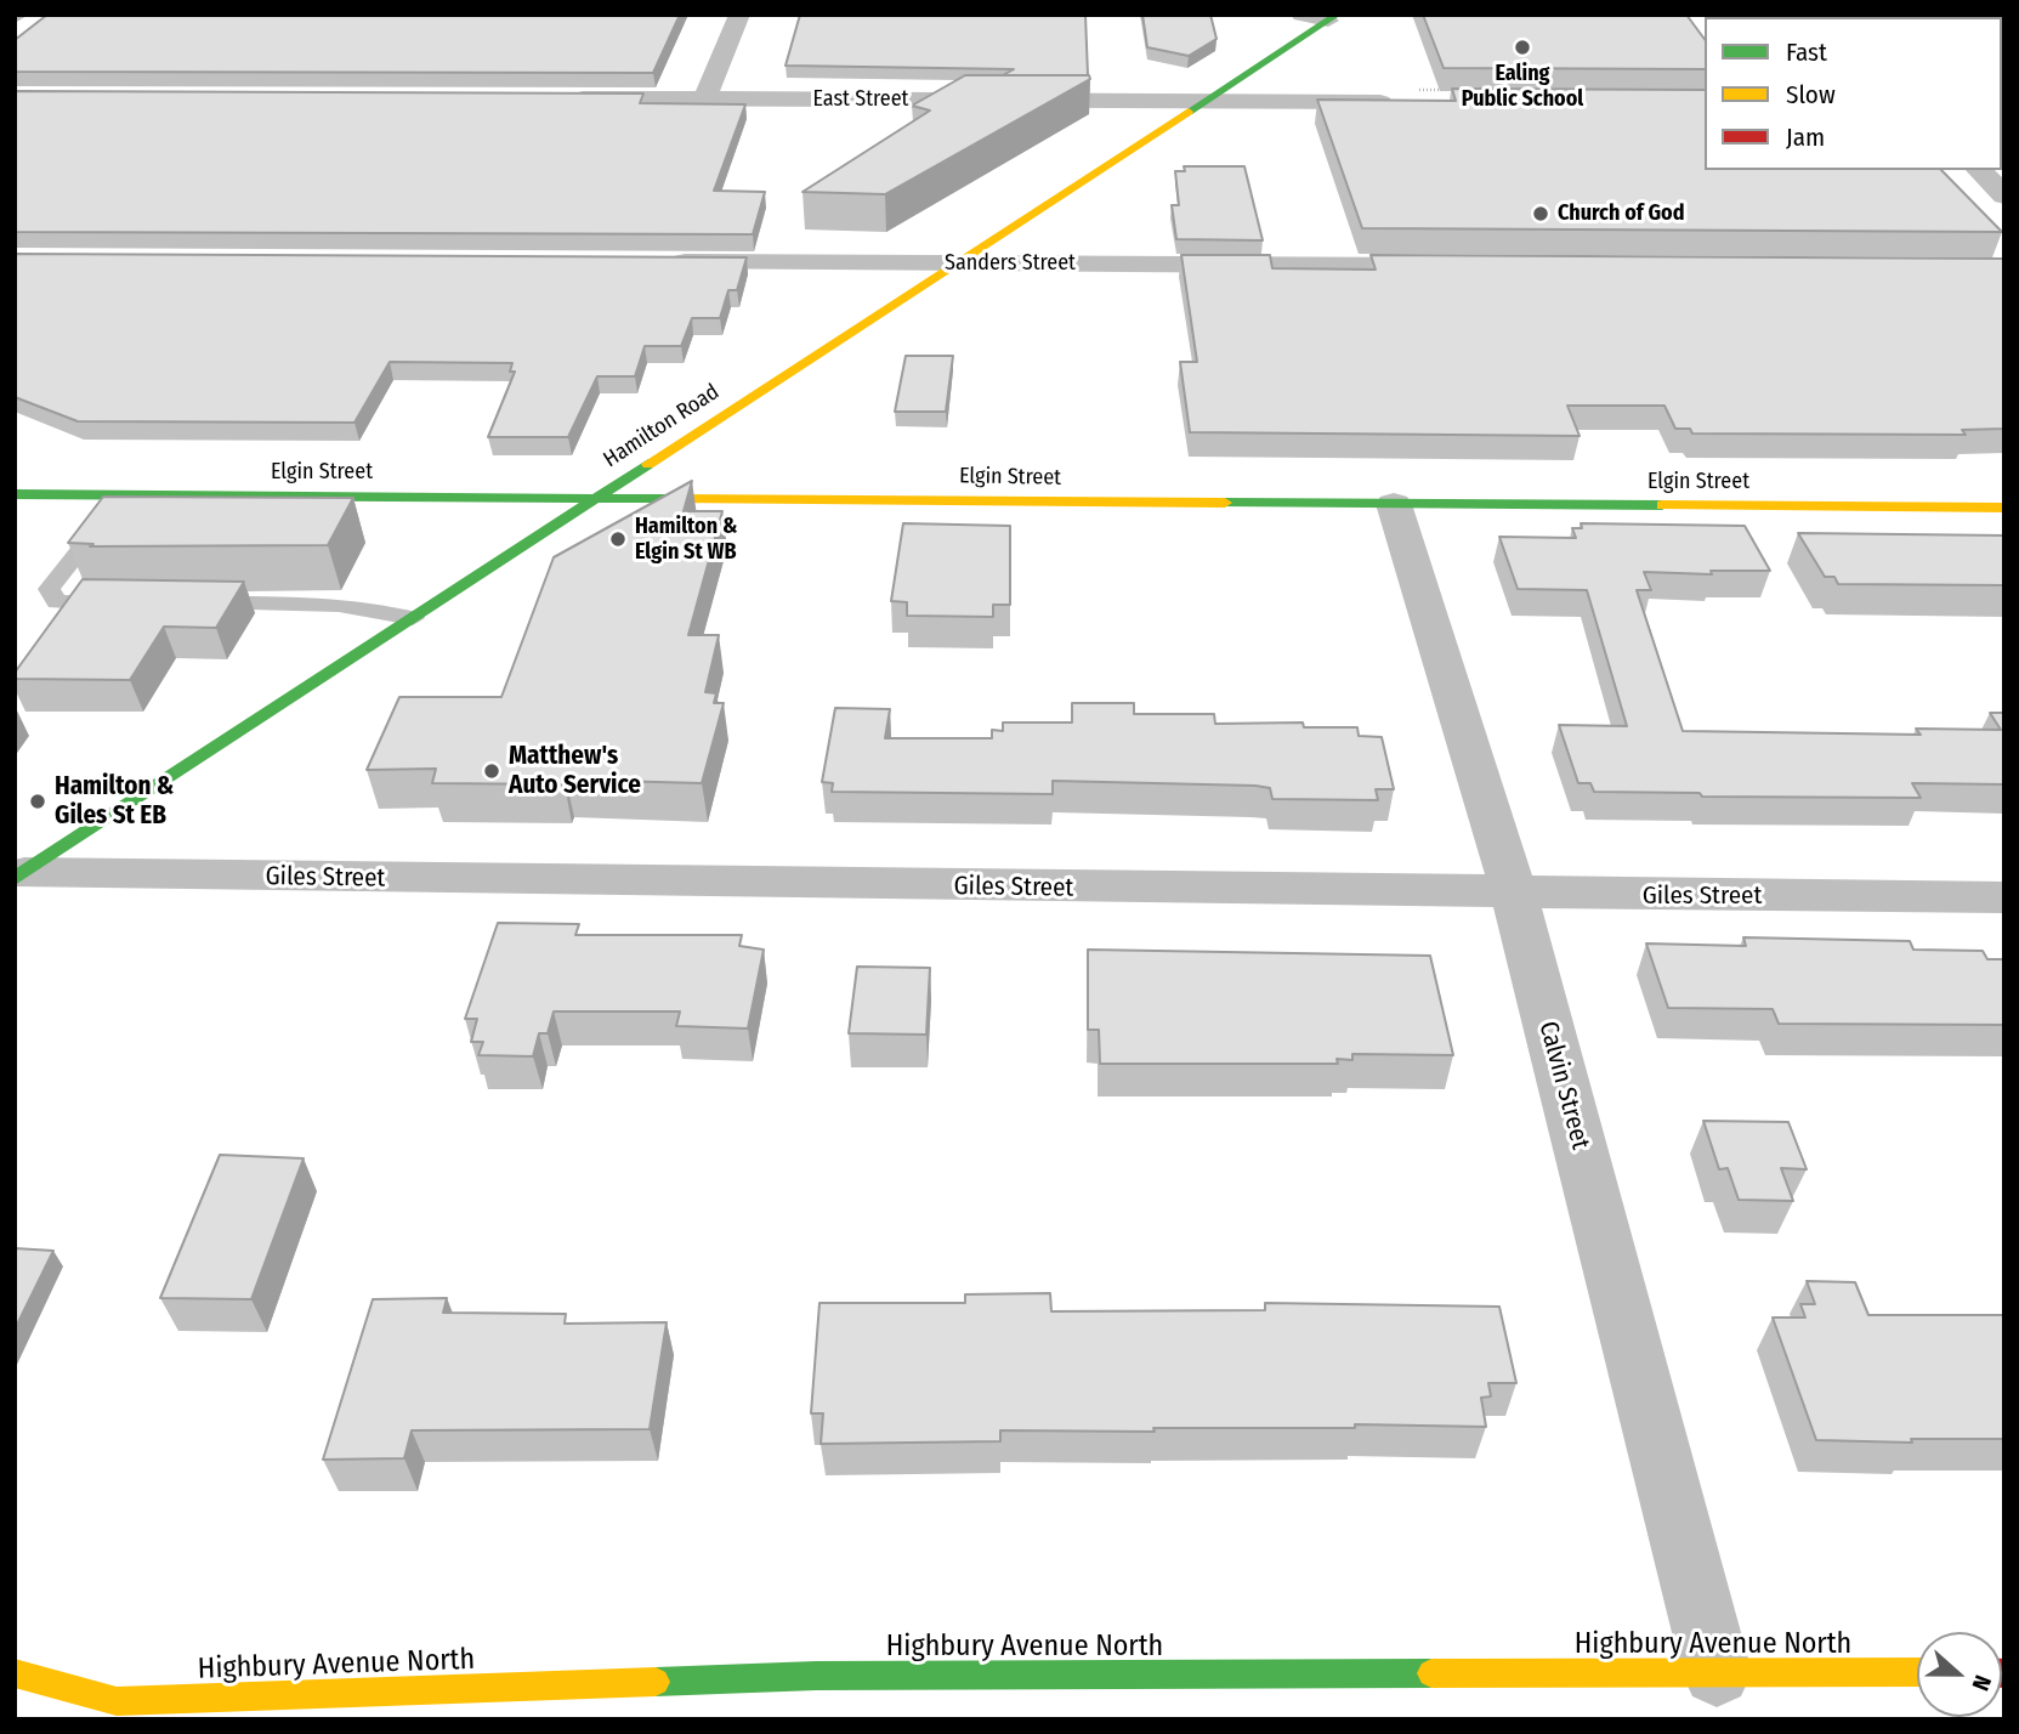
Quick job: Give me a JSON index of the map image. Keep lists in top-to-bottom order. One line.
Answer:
{"streets":{"main road":["Hamilton Road","Elgin Street","Highbury Avenue North"],"street":["East Street","Sanders Street","Giles Street","Calvin Street"]},"crossings":[["East Street","Hamilton Road"],["Sanders Street","Hamilton Road"],["Hamilton Road","Elgin Street"],["Hamilton Road","Giles Street"],["Elgin Street","Calvin Street"],["Giles Street","Calvin Street"],["Calvin Street","Highbury Avenue North"]],"places":["Ealing Public School","Church of God","Hamilton & Elgin St WB","Matthew's Auto Service","Hamilton & Giles St EB"],"legend":["Fast","Slow","Jam"],"north":"right"}
